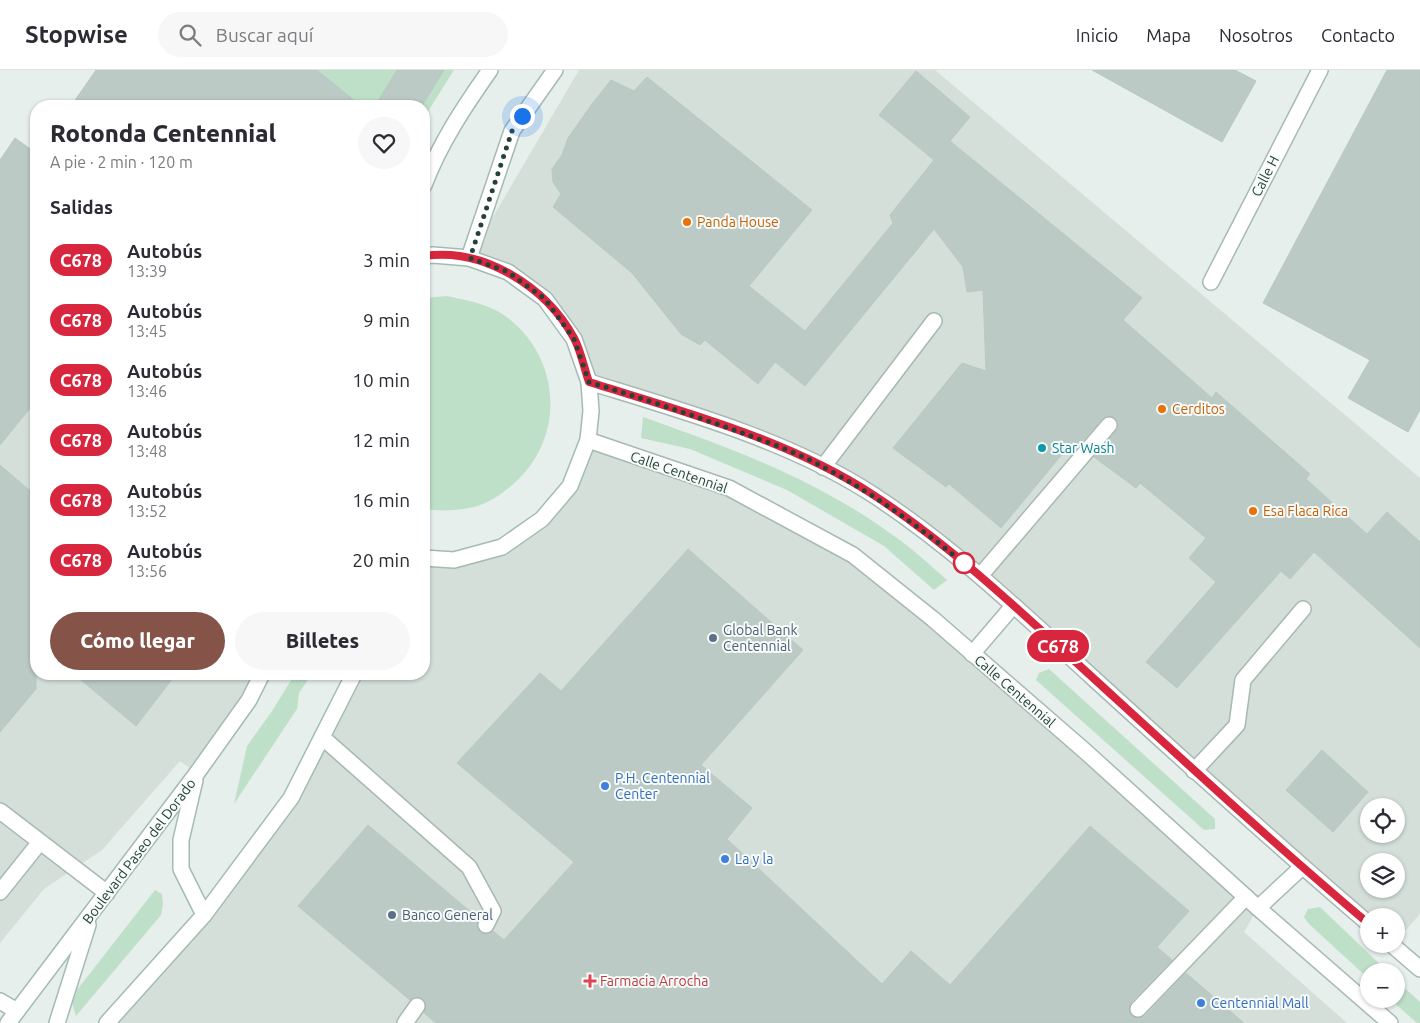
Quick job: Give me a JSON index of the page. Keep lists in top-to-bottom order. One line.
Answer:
{"streets":{"street":["Calle H","Calle Centennial","Boulevard Paseo del Dorado"]},"places":{"other":["Panda House","Cerditos","Star Wash","Esa Flaca Rica","Global Bank Centennial","P.H. Centennial Center","La y la","Banco General","Centennial Mall"],"health":["Farmacia Arrocha"]},"lines":["bus line C678"],"page":{"header":"Stopwise","search":"Buscar aquí","nav":["Inicio","Mapa","Nosotros","Contacto"],"on_map":"C678","heading":[["Rotonda Centennial","A pie · 2 min · 120 m"],"Salidas"],"list":[{"mark":"C678","name":"Autobús","note":"13:39","value":"3 min"},{"mark":"C678","name":"Autobús","note":"13:45","value":"9 min"},{"mark":"C678","name":"Autobús","note":"13:46","value":"10 min"},{"mark":"C678","name":"Autobús","note":"13:48","value":"12 min"},{"mark":"C678","name":"Autobús","note":"13:52","value":"16 min"},{"mark":"C678","name":"Autobús","note":"13:56","value":"20 min"}],"buttons":["Cómo llegar","Billetes"],"map_buttons":["+","−"]}}
